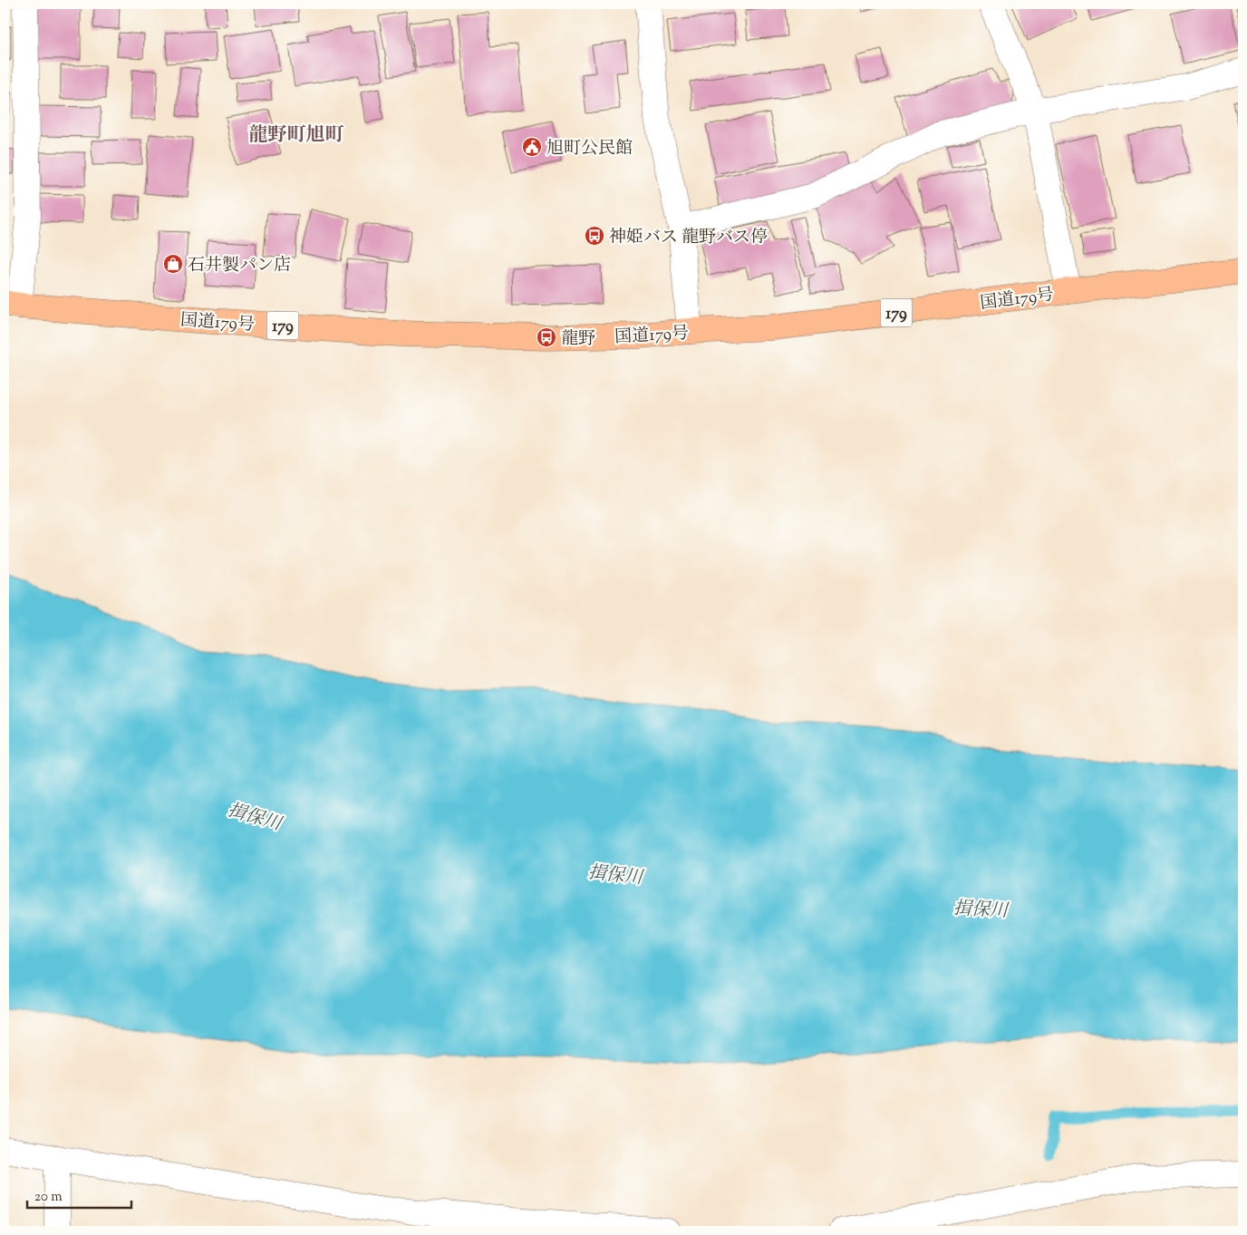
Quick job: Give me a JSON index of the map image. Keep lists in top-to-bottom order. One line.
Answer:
{"streets":{"highway":["国道179号","179"]},"districts":["龍野町旭町"],"water":["揖保川"],"places":{"public building":["旭町公民館"],"bus stop":["神姫バス 龍野バス停","龍野"],"shop":["石井製パン店"]},"scale_bar":"20 m"}
